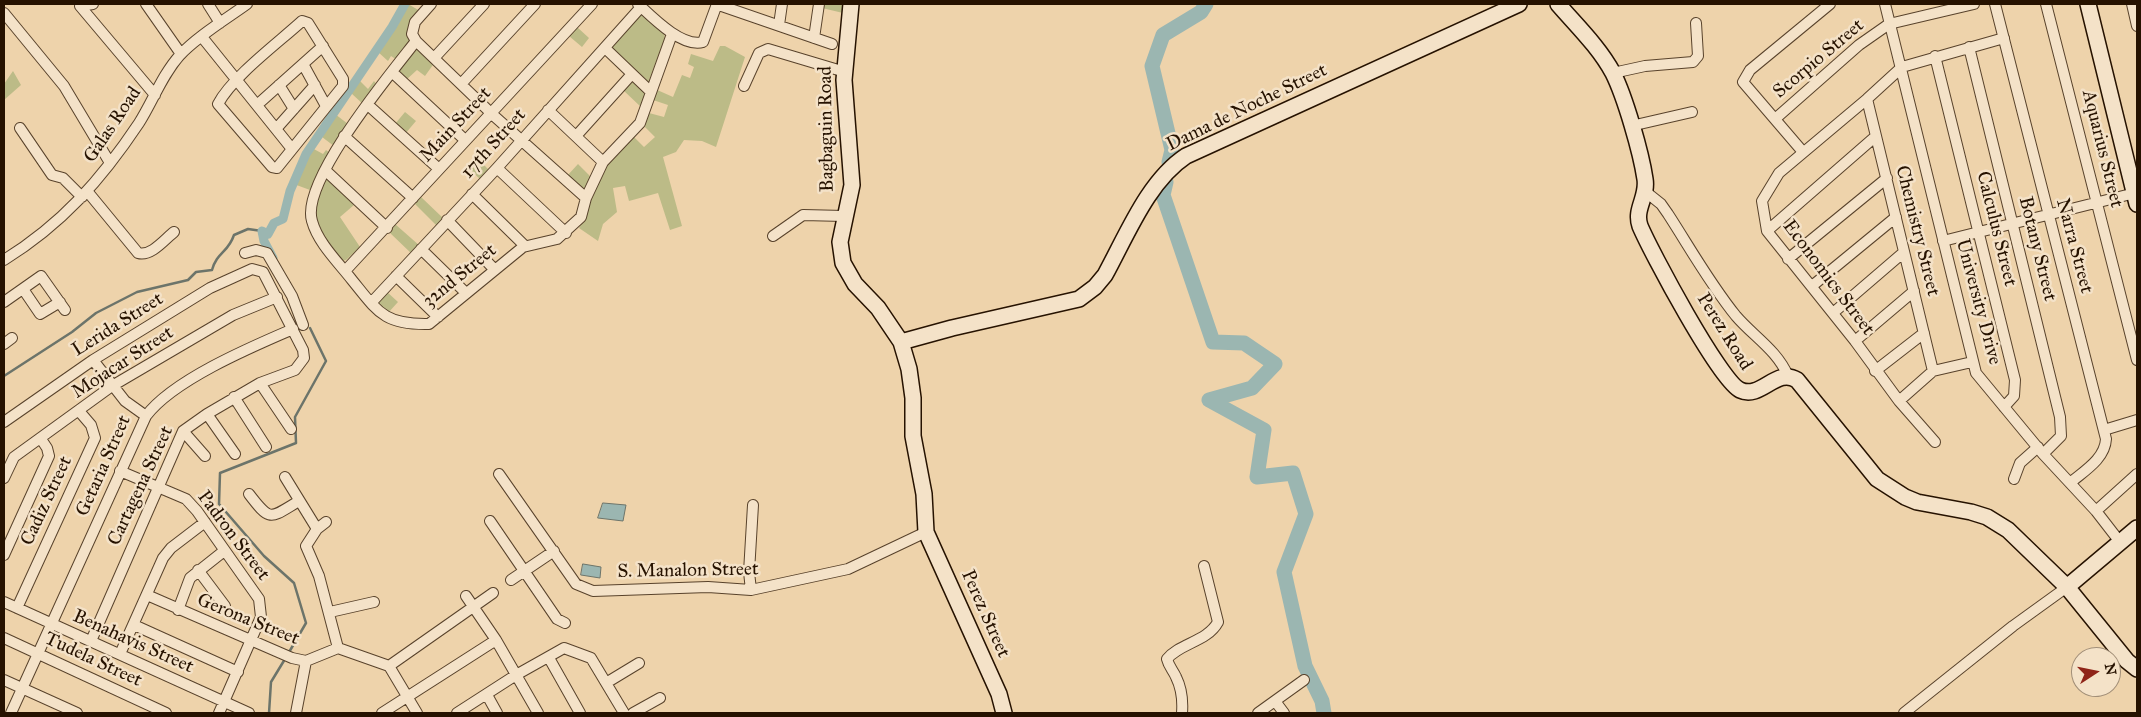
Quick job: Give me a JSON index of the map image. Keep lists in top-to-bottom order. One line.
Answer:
{"streets":{"street":["Scorpio Street","Dama de Noche Street","Galas Road","Main Street","Bagbaguin Road","17th Street","Aquarius Street","Calculus Street","Chemistry Street","Narra Street","Botany Street","32nd Street","Economics Street","University Drive","Lerida Street","Perez Road","Mojacar Street","Getaria Street","Cartagena Street","Cadiz Street","Padron Street","S. Manalon Street","Perez Street","Gerona Street","Benahavis Street","Tudela Street"]},"crossings":[["Scorpio Street","University Drive"],["Dama de Noche Street","Bagbaguin Road"],["Main Street","32nd Street"],["Bagbaguin Road","S. Manalon Street"],["Bagbaguin Road","Perez Street"],["17th Street","32nd Street"],["Calculus Street","Economics Street"],["Calculus Street","University Drive"],["Chemistry Street","Economics Street"],["Narra Street","Economics Street"],["Narra Street","University Drive"],["Botany Street","Economics Street"],["Botany Street","University Drive"],["Economics Street","University Drive"],["Lerida Street","Cartagena Street"],["Mojacar Street","Cartagena Street"],["Mojacar Street","Cadiz Street"],["Getaria Street","Cartagena Street"],["Getaria Street","Padron Street"],["Getaria Street","Benahavis Street"],["Getaria Street","Tudela Street"],["Cartagena Street","Padron Street"],["Cartagena Street","Benahavis Street"],["Cadiz Street","Benahavis Street"],["Padron Street","Gerona Street"],["Padron Street","Benahavis Street"],["S. Manalon Street","Perez Street"]],"north":"right"}
